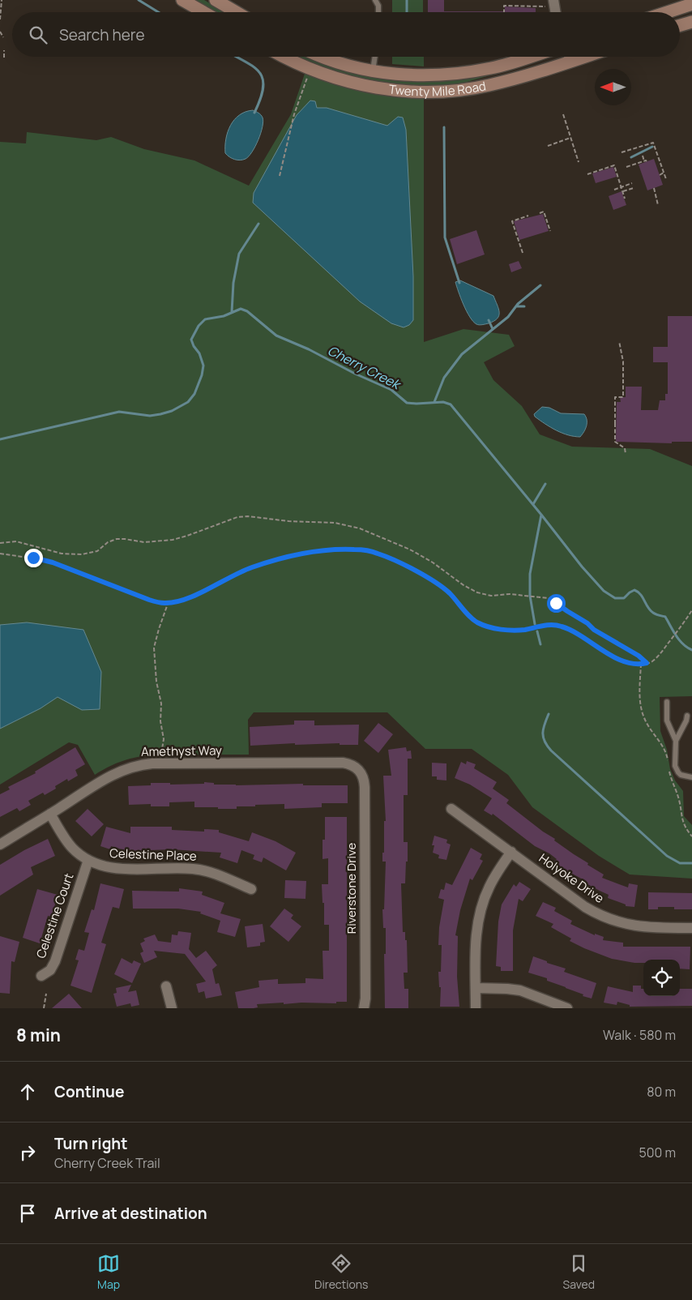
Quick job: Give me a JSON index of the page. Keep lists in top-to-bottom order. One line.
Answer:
{"streets":{"main road":["Twenty Mile Road"],"street":["Amethyst Way","Celestine Place","Holyoke Drive","Riverstone Drive","Celestine Court"]},"crossings":[["Amethyst Way","Celestine Place"],["Amethyst Way","Riverstone Drive"],["Celestine Place","Celestine Court"]],"water":["Cherry Creek"],"north":"left","page":{"search":"Search here","heading":["8 min","Walk · 580 m"],"list":[["Continue","80 m"],["Turn right","Cherry Creek Trail","500 m"],"Arrive at destination"],"nav":["Map","Directions","Saved"]}}
